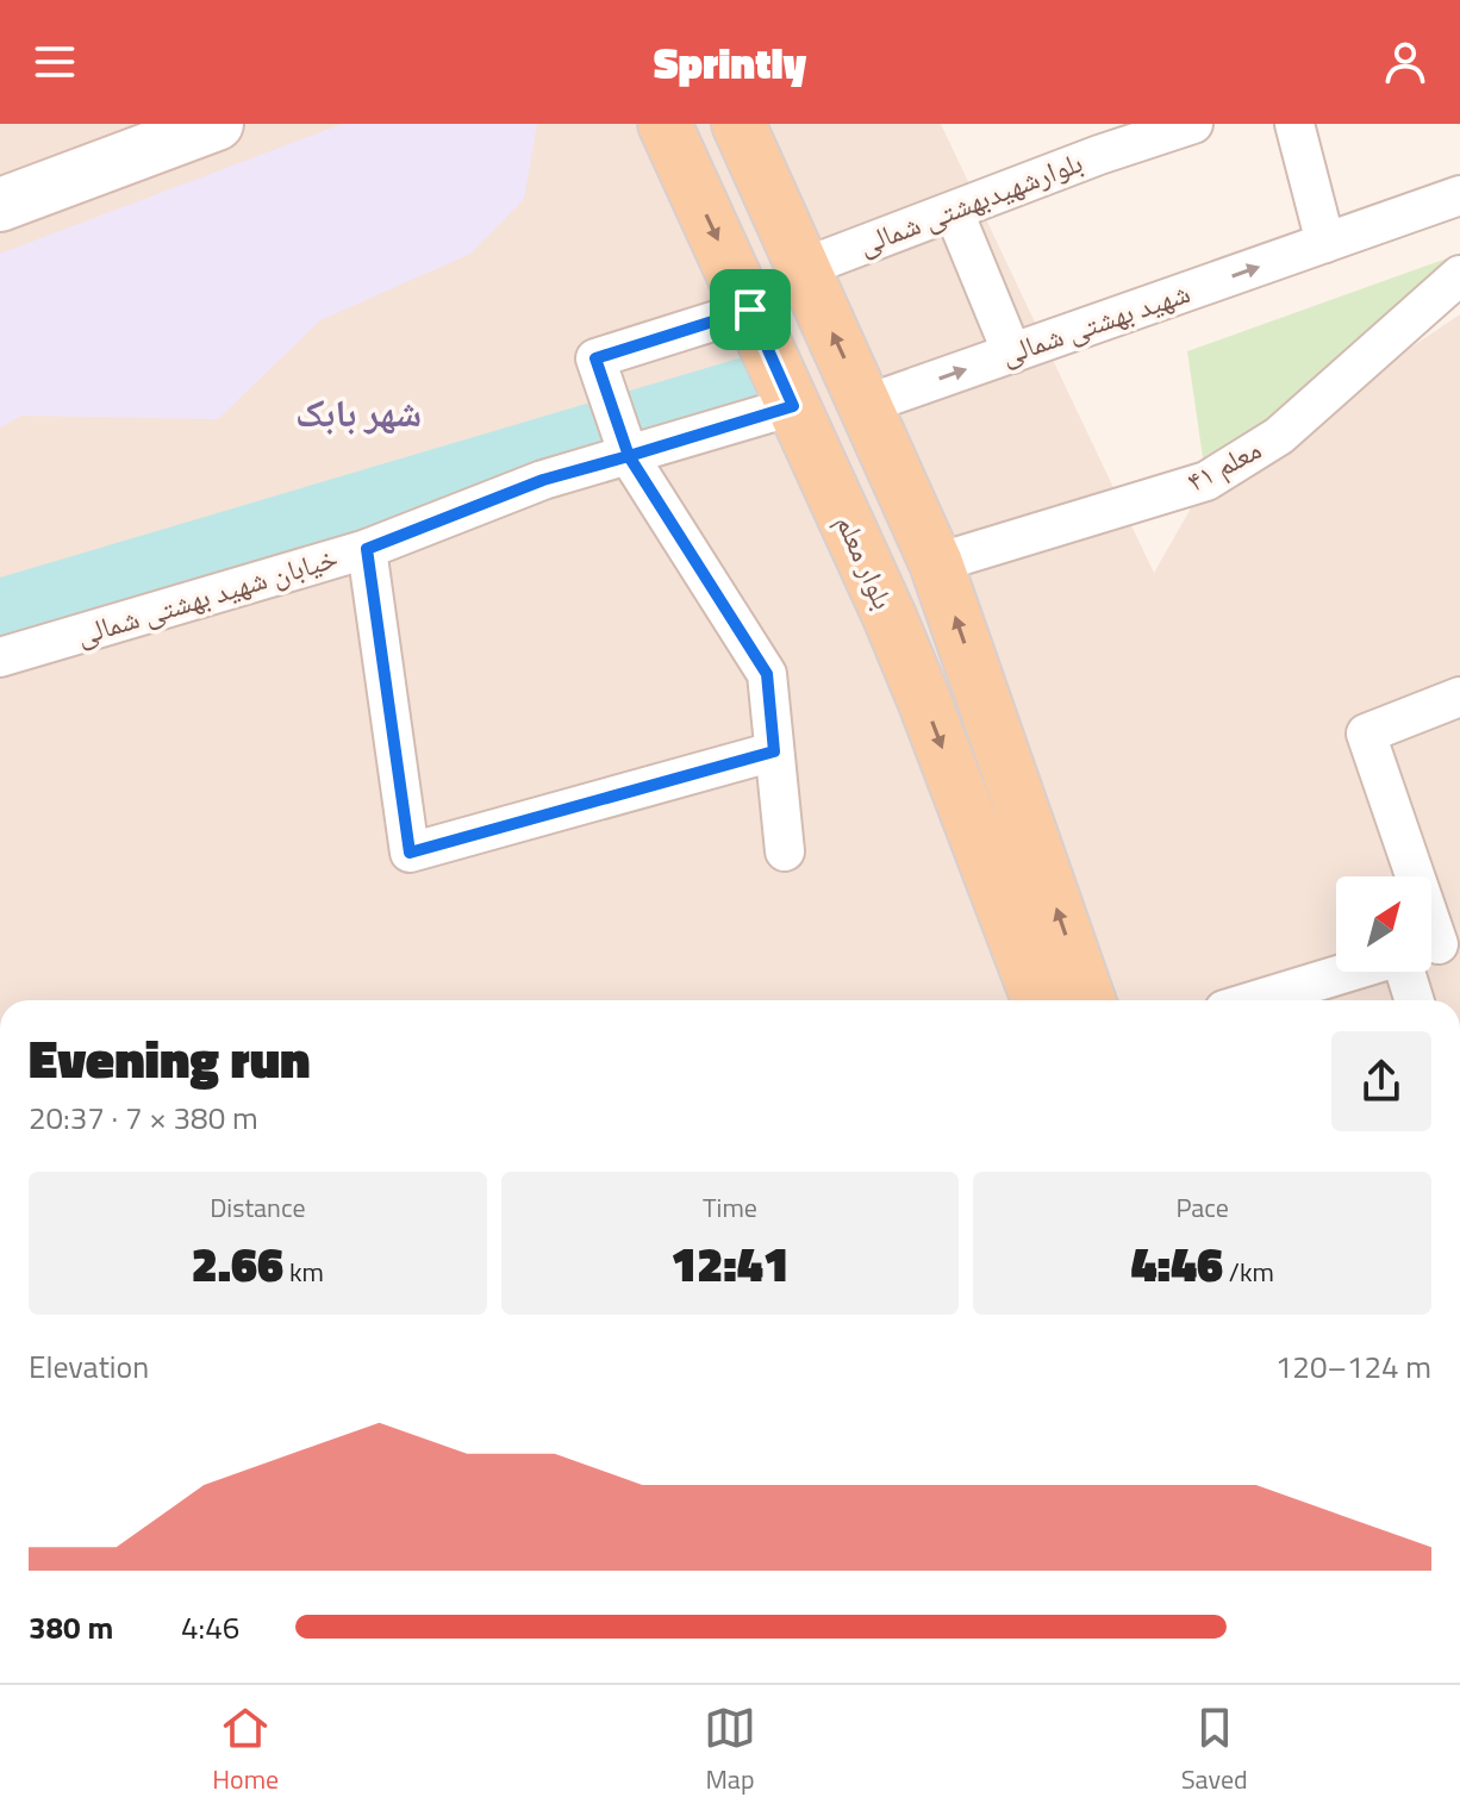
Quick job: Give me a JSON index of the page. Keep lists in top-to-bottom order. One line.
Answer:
{"streets":{"main road":["بلوار معلم"],"street":["بلوارشهیدبهشتی شمالی","شهید بهشتی شمالی","معلم ۴۱","خیابان شهید بهشتی شمالی"]},"crossings":[["بلوارشهیدبهشتی شمالی","بلوار معلم"],["شهید بهشتی شمالی","بلوار معلم"],["معلم ۴۱","بلوار معلم"],["بلوار معلم","خیابان شهید بهشتی شمالی"]],"one_way":["شهید بهشتی شمالی"],"districts":["شهر بابک"],"north":"top right","page":{"header":"Sprintly","heading":["Evening run","20:37 · 7 × 380 m"],"stats":[["Distance","2.66 km"],["Time","12:41"],["Pace","4:46 /km"]],"chart":["Elevation","120–124 m"],"list":[{"name":"380 m","note":"4:46"}],"tabs":["Home","Map","Saved"]}}
